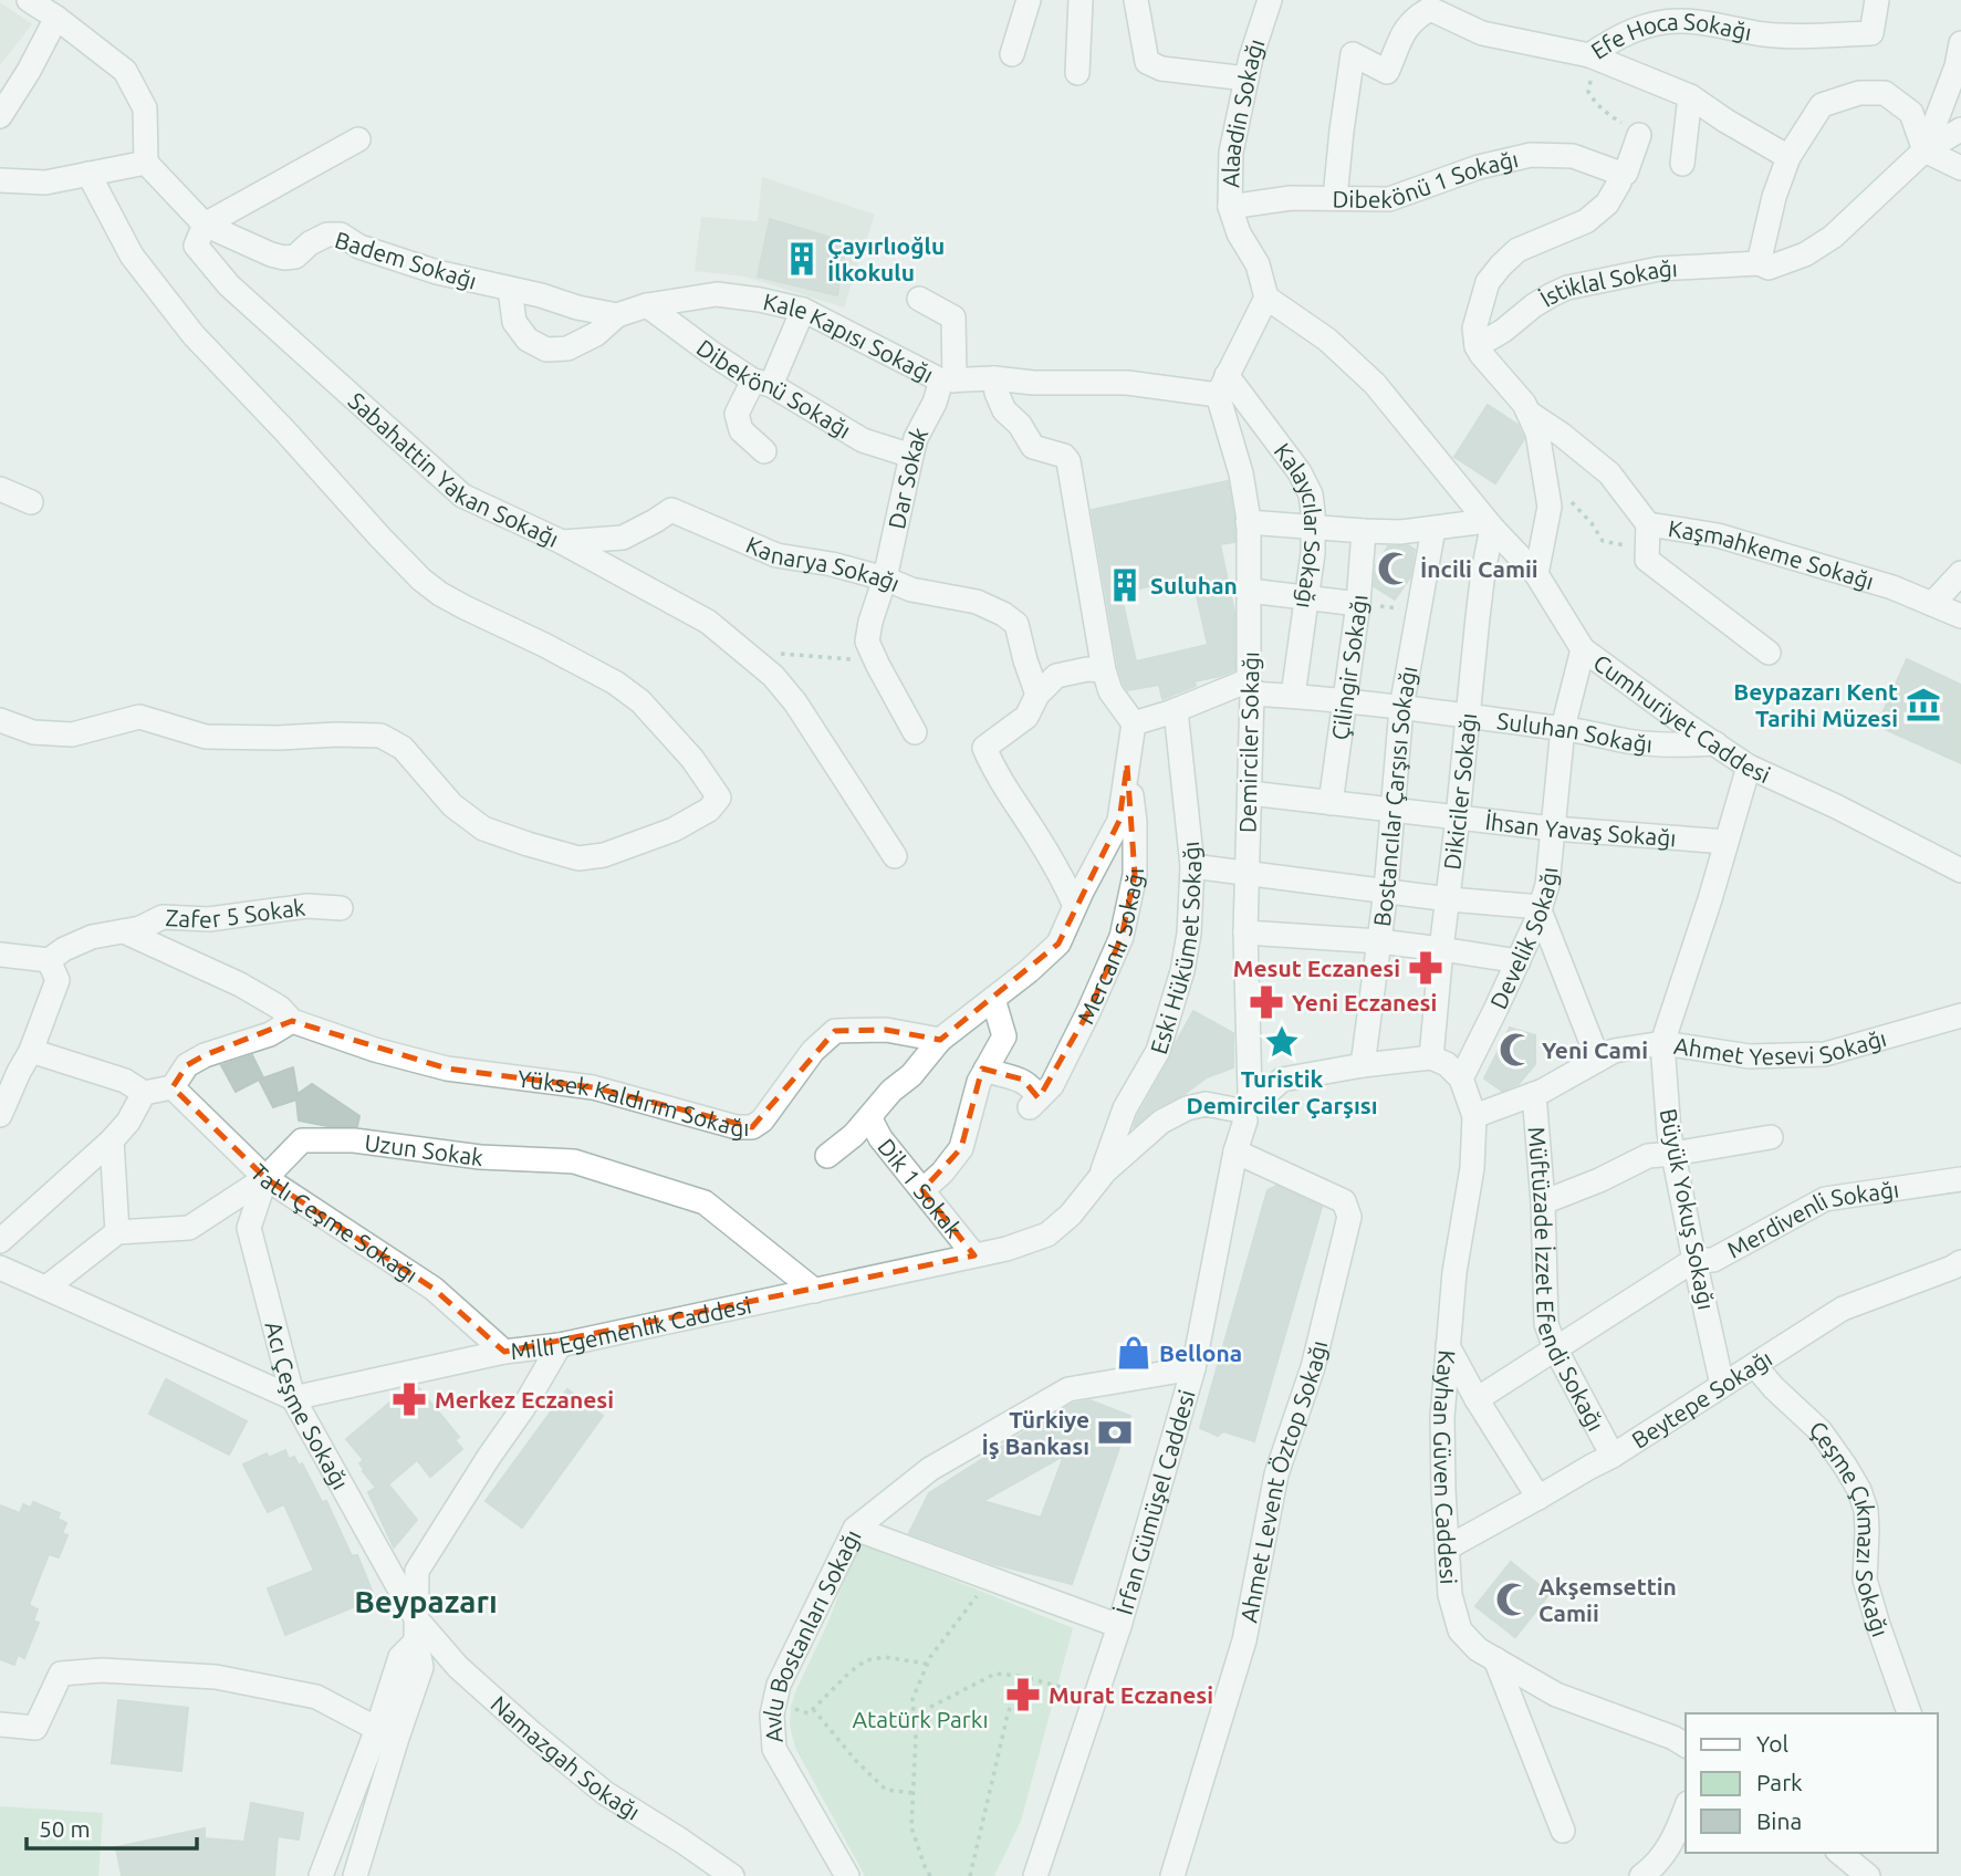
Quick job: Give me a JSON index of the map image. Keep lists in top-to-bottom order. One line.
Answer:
{"streets":{"street":["Efe Hoca Sokağı","Alaadin Sokağı","Dibekönü 1 Sokağı","Badem Sokağı","İstiklal Sokağı","Kale Kapısı Sokağı","Dibekönü Sokağı","Sabahattin Yakan Sokağı","Dar Sokak","Kalaycılar Sokağı","Kaşmahkeme Sokağı","Kanarya Sokağı","Çilingir Sokağı","Cumhuriyet Caddesi","Suluhan Sokağı","Demirciler Sokağı","Dikiciler Sokağı","Bostancılar Çarşısı Sokağı","İhsan Yavaş Sokağı","Zafer 5 Sokak","Develik Sokağı","Mercanlı Sokağı","Eski Hükümet Sokağı","Ahmet Yesevi Sokağı","Yüksek Kaldırım Sokağı","Uzun Sokak","Dik 1 Sokak","Büyük Yokuş Sokağı","Tatlı Çeşme Sokağı","Merdivenli Sokağı","Müftüzade İzzet Efendi Sokağı","Milli Egemenlik Caddesi","Beytepe Sokağı","Acı Çeşme Sokağı","Kayhan Güven Caddesi","Ahmet Levent Öztop Sokağı","İrfan Gümüşel Caddesi","Çeşme Çıkmazı Sokağı","Avlu Bostanları Sokağı","Namazgah Sokağı"]},"crossings":[["Efe Hoca Sokağı","Dibekönü 1 Sokağı"],["Alaadin Sokağı","Dibekönü 1 Sokağı"],["Alaadin Sokağı","Cumhuriyet Caddesi"],["Badem Sokağı","Kale Kapısı Sokağı"],["Badem Sokağı","Sabahattin Yakan Sokağı"],["Kale Kapısı Sokağı","Dibekönü Sokağı"],["Kale Kapısı Sokağı","Dar Sokak"],["Kale Kapısı Sokağı","Kalaycılar Sokağı"],["Kale Kapısı Sokağı","Demirciler Sokağı"],["Dibekönü Sokağı","Dar Sokak"],["Sabahattin Yakan Sokağı","Kanarya Sokağı"],["Dar Sokak","Kanarya Sokağı"],["Kalaycılar Sokağı","Suluhan Sokağı"],["Kalaycılar Sokağı","Demirciler Sokağı"],["Çilingir Sokağı","Suluhan Sokağı"],["Çilingir Sokağı","İhsan Yavaş Sokağı"],["Cumhuriyet Caddesi","Suluhan Sokağı"],["Cumhuriyet Caddesi","Dikiciler Sokağı"],["Cumhuriyet Caddesi","Develik Sokağı"],["Cumhuriyet Caddesi","Büyük Yokuş Sokağı"],["Suluhan Sokağı","Demirciler Sokağı"],["Suluhan Sokağı","Dikiciler Sokağı"],["Suluhan Sokağı","Bostancılar Çarşısı Sokağı"],["Suluhan Sokağı","Develik Sokağı"],["Demirciler Sokağı","İhsan Yavaş Sokağı"],["Demirciler Sokağı","Milli Egemenlik Caddesi"],["Demirciler Sokağı","İrfan Gümüşel Caddesi"],["Dikiciler Sokağı","İhsan Yavaş Sokağı"],["Bostancılar Çarşısı Sokağı","İhsan Yavaş Sokağı"],["İhsan Yavaş Sokağı","Develik Sokağı"],["İhsan Yavaş Sokağı","Büyük Yokuş Sokağı"],["Zafer 5 Sokak","Yüksek Kaldırım Sokağı"],["Develik Sokağı","Kayhan Güven Caddesi"],["Eski Hükümet Sokağı","Milli Egemenlik Caddesi"],["Ahmet Yesevi Sokağı","Büyük Yokuş Sokağı"],["Ahmet Yesevi Sokağı","Müftüzade İzzet Efendi Sokağı"],["Ahmet Yesevi Sokağı","Kayhan Güven Caddesi"],["Uzun Sokak","Tatlı Çeşme Sokağı"],["Uzun Sokak","Milli Egemenlik Caddesi"],["Uzun Sokak","Acı Çeşme Sokağı"],["Dik 1 Sokak","Milli Egemenlik Caddesi"],["Büyük Yokuş Sokağı","Merdivenli Sokağı"],["Büyük Yokuş Sokağı","Beytepe Sokağı"],["Tatlı Çeşme Sokağı","Milli Egemenlik Caddesi"],["Tatlı Çeşme Sokağı","Acı Çeşme Sokağı"],["Merdivenli Sokağı","Müftüzade İzzet Efendi Sokağı"],["Müftüzade İzzet Efendi Sokağı","Beytepe Sokağı"],["Milli Egemenlik Caddesi","Acı Çeşme Sokağı"],["Milli Egemenlik Caddesi","İrfan Gümüşel Caddesi"],["Beytepe Sokağı","Kayhan Güven Caddesi"],["Beytepe Sokağı","Çeşme Çıkmazı Sokağı"],["Acı Çeşme Sokağı","Namazgah Sokağı"],["Ahmet Levent Öztop Sokağı","İrfan Gümüşel Caddesi"],["İrfan Gümüşel Caddesi","Avlu Bostanları Sokağı"]],"districts":["Beypazarı"],"parks":["Atatürk Parkı"],"places":{"building":["Çayırlıoğlu İlkokulu","Suluhan"],"mosque":["İncili Camii","Yeni Cami","Akşemsettin Camii"],"museum":["Beypazarı Kent Tarihi Müzesi"],"pharmacy":["Mesut Eczanesi","Yeni Eczanesi","Merkez Eczanesi","Murat Eczanesi"],"place":["Turistik Demirciler Çarşısı"],"shop":["Bellona"],"bank":["Türkiye İş Bankası"]},"legend":["Yol","Park","Bina"],"scale_bar":"50 m"}
